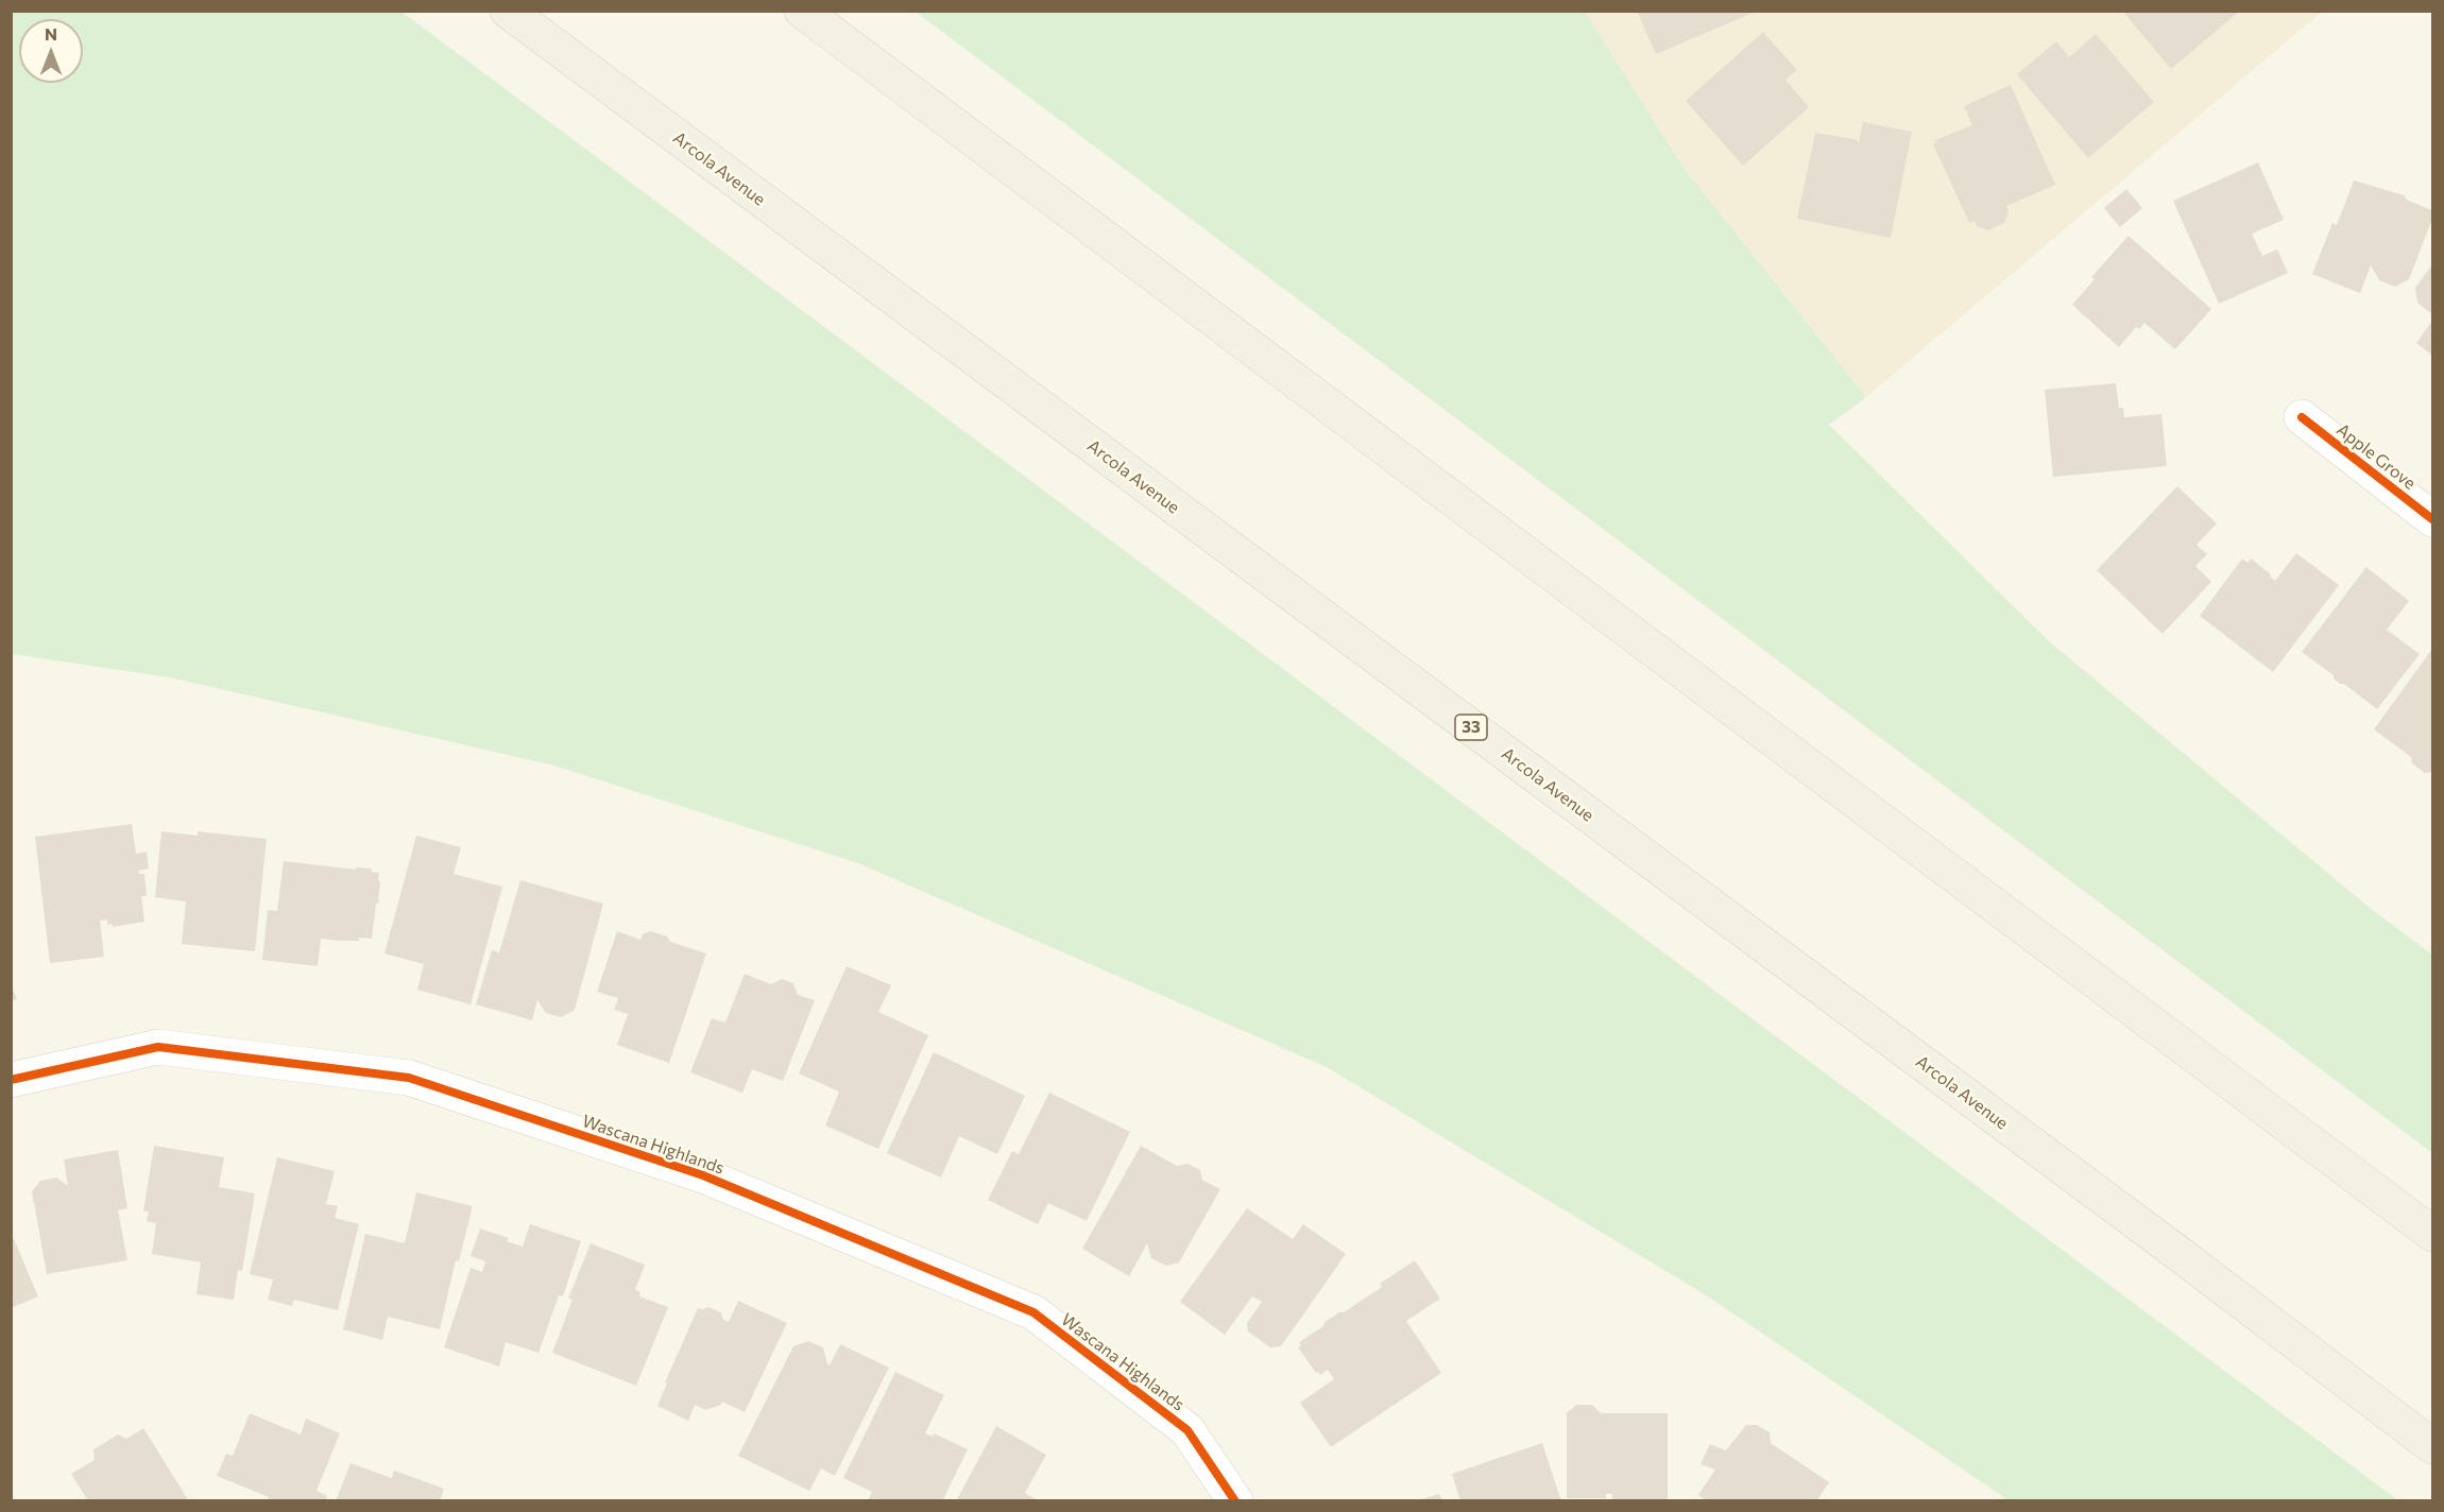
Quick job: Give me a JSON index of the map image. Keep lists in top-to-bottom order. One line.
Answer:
{"streets":{"main road":["Arcola Avenue","33"],"street":["Apple Grove","Wascana Highlands"]},"north":"top"}
